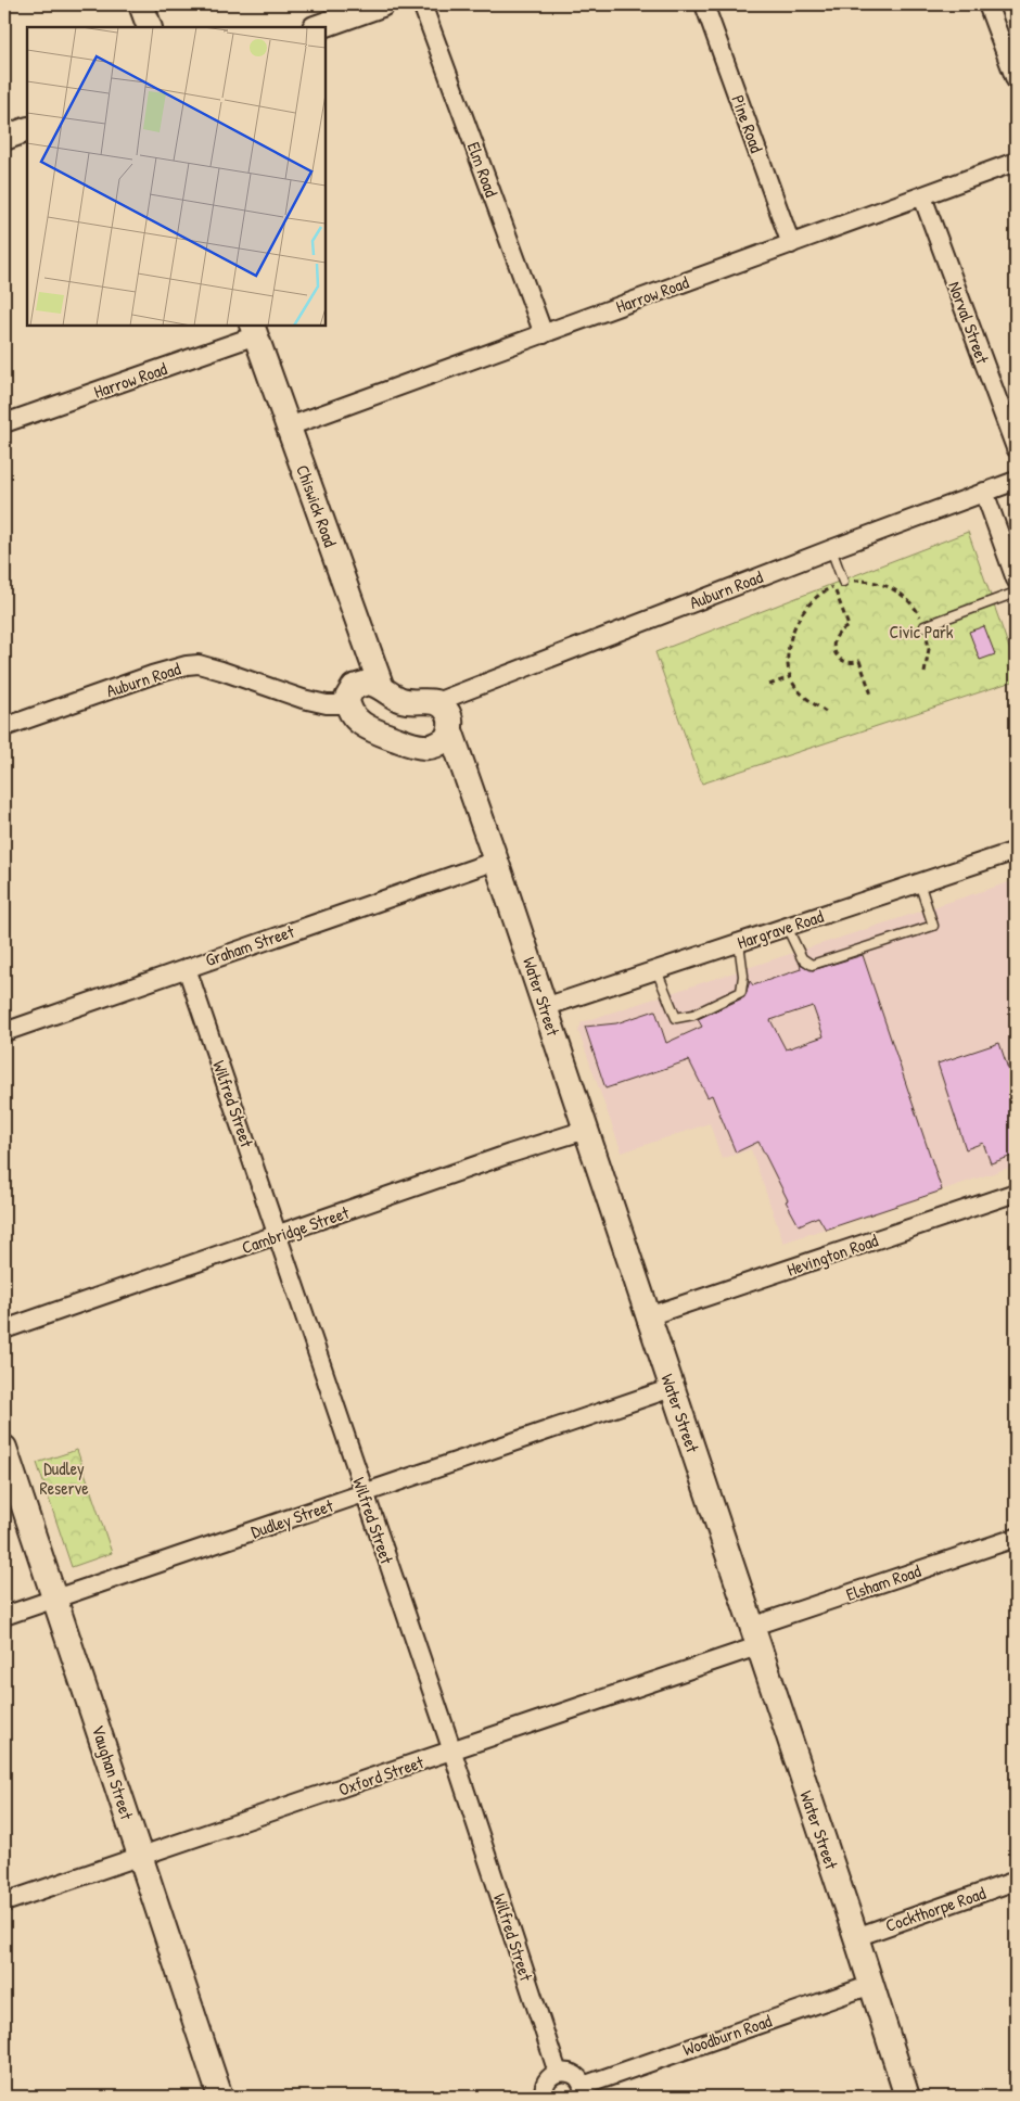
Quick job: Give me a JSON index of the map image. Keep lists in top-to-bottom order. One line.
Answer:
{"streets":{"street":["Pine Road","Elm Road","Harrow Road","Norval Street","Chiswick Road","Auburn Road","Hargrave Road","Graham Street","Water Street","Wilfred Street","Cambridge Street","Hevington Road","Dudley Street","Elsham Road","Vaughan Street","Oxford Street","Cockthorpe Road","Woodburn Road"]},"crossings":[["Pine Road","Harrow Road"],["Elm Road","Harrow Road"],["Harrow Road","Norval Street"],["Harrow Road","Chiswick Road"],["Auburn Road","Water Street"],["Hargrave Road","Water Street"],["Graham Street","Water Street"],["Graham Street","Wilfred Street"],["Water Street","Cambridge Street"],["Water Street","Hevington Road"],["Water Street","Dudley Street"],["Water Street","Elsham Road"],["Water Street","Oxford Street"],["Water Street","Cockthorpe Road"],["Water Street","Woodburn Road"],["Wilfred Street","Cambridge Street"],["Wilfred Street","Dudley Street"],["Wilfred Street","Oxford Street"],["Dudley Street","Vaughan Street"],["Elsham Road","Oxford Street"],["Vaughan Street","Oxford Street"]],"parks":["Civic Park","Dudley Reserve"]}
